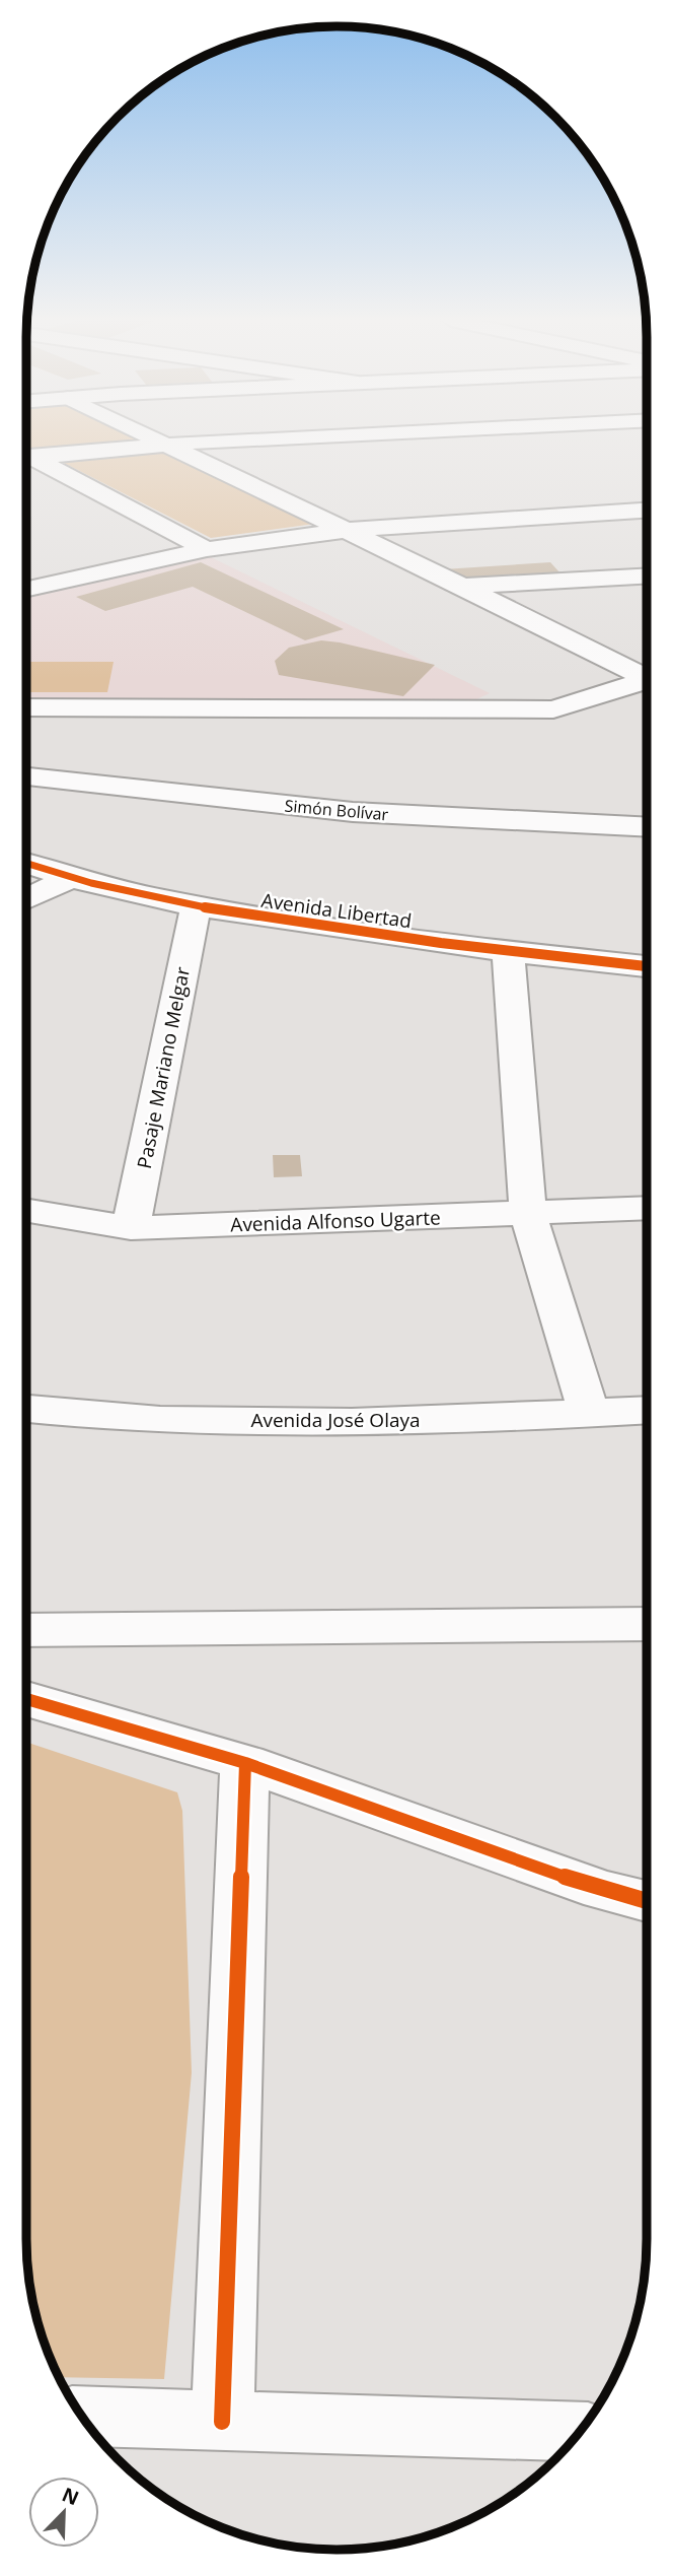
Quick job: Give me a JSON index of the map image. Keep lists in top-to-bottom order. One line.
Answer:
{"streets":{"street":["Simón Bolívar","Avenida Libertad","Pasaje Mariano Melgar","Avenida Alfonso Ugarte","Avenida José Olaya"]},"crossings":[["Avenida Libertad","Pasaje Mariano Melgar"],["Pasaje Mariano Melgar","Avenida Alfonso Ugarte"]],"north":"top right"}
